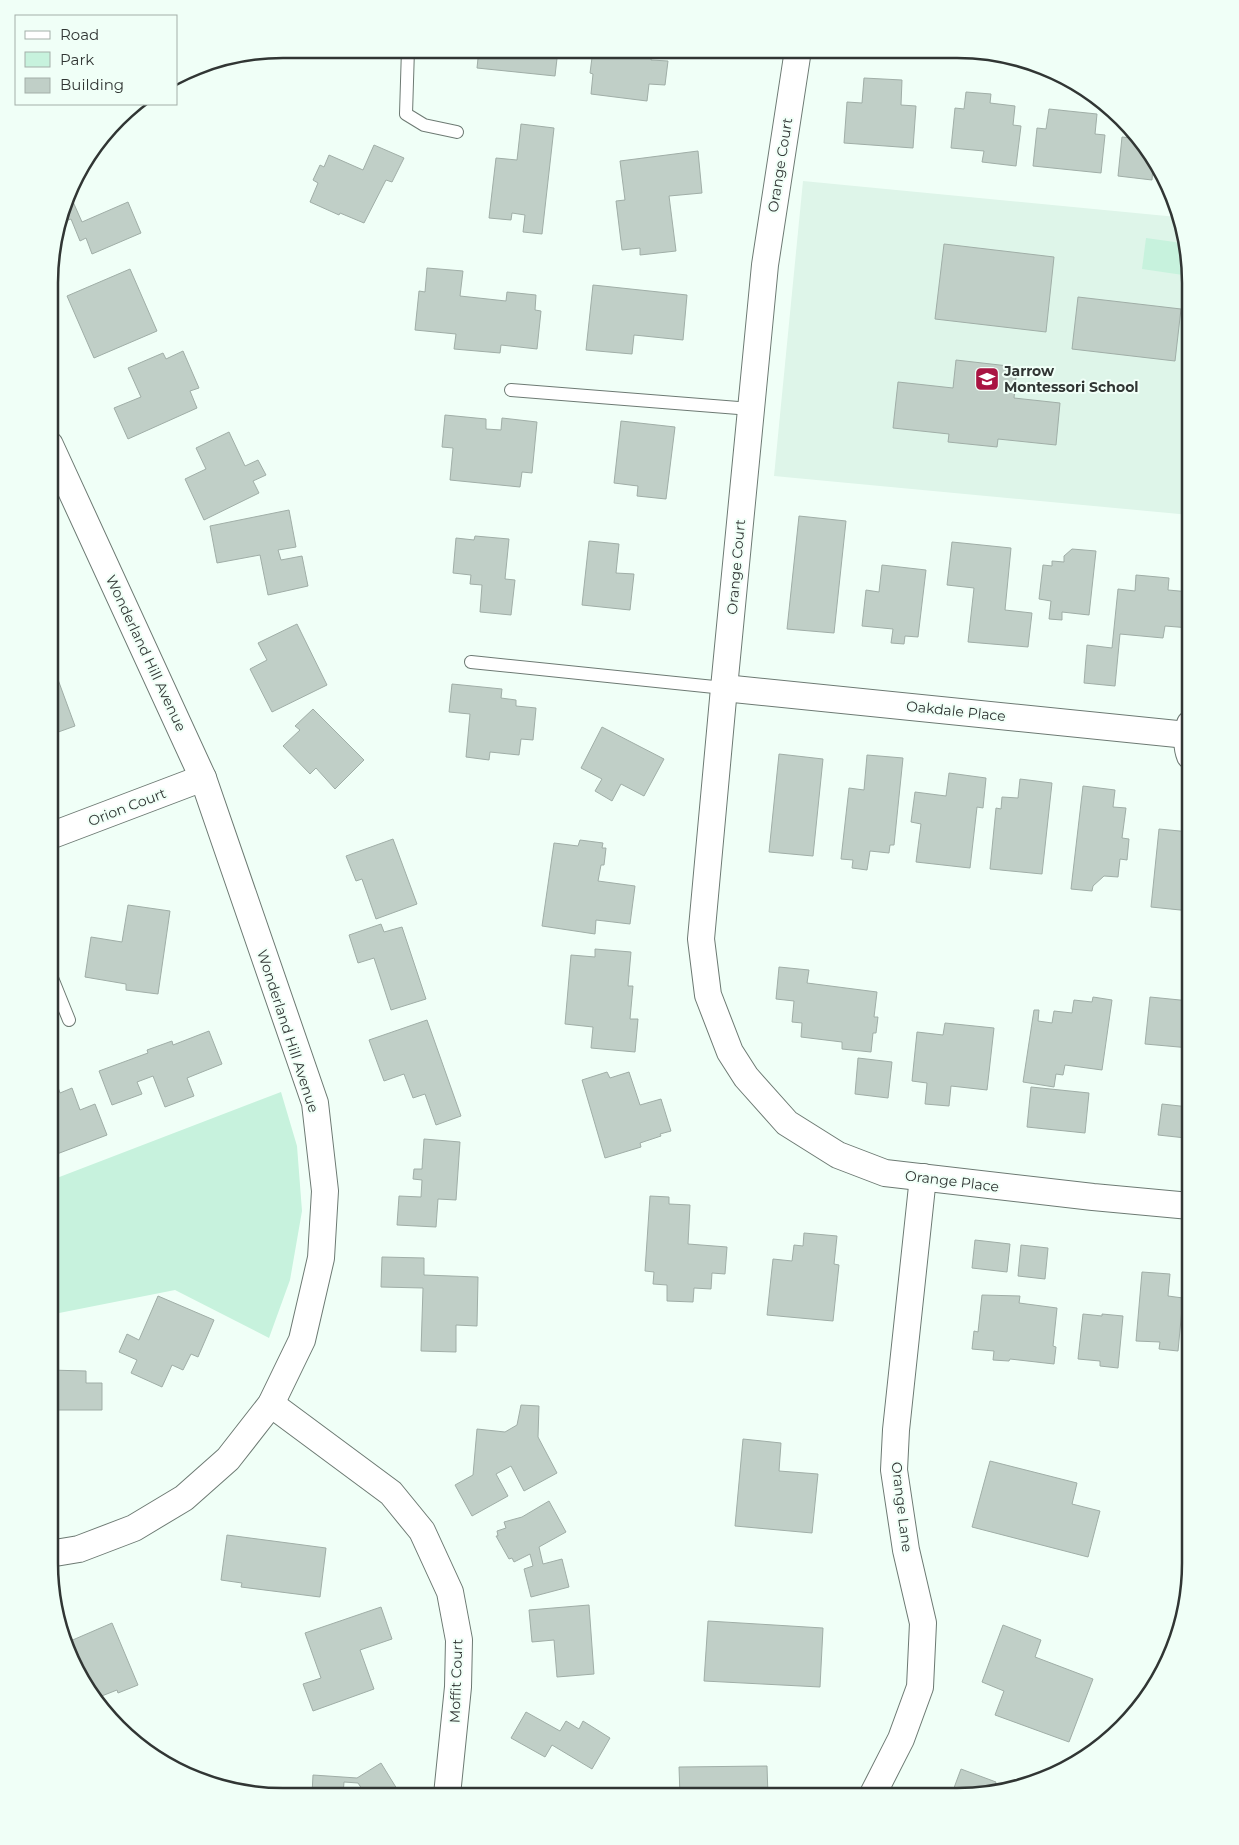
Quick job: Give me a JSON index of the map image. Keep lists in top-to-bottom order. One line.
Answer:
{"streets":{"street":["Orange Court","Wonderland Hill Avenue","Oakdale Place","Orion Court","Orange Place","Orange Lane","Moffit Court"]},"crossings":[["Orange Court","Oakdale Place"],["Orange Court","Orange Place"],["Wonderland Hill Avenue","Orion Court"],["Wonderland Hill Avenue","Moffit Court"],["Orange Place","Orange Lane"]],"places":{"school or university":["Jarrow Montessori School"]},"legend":["Road","Park","Building"]}
